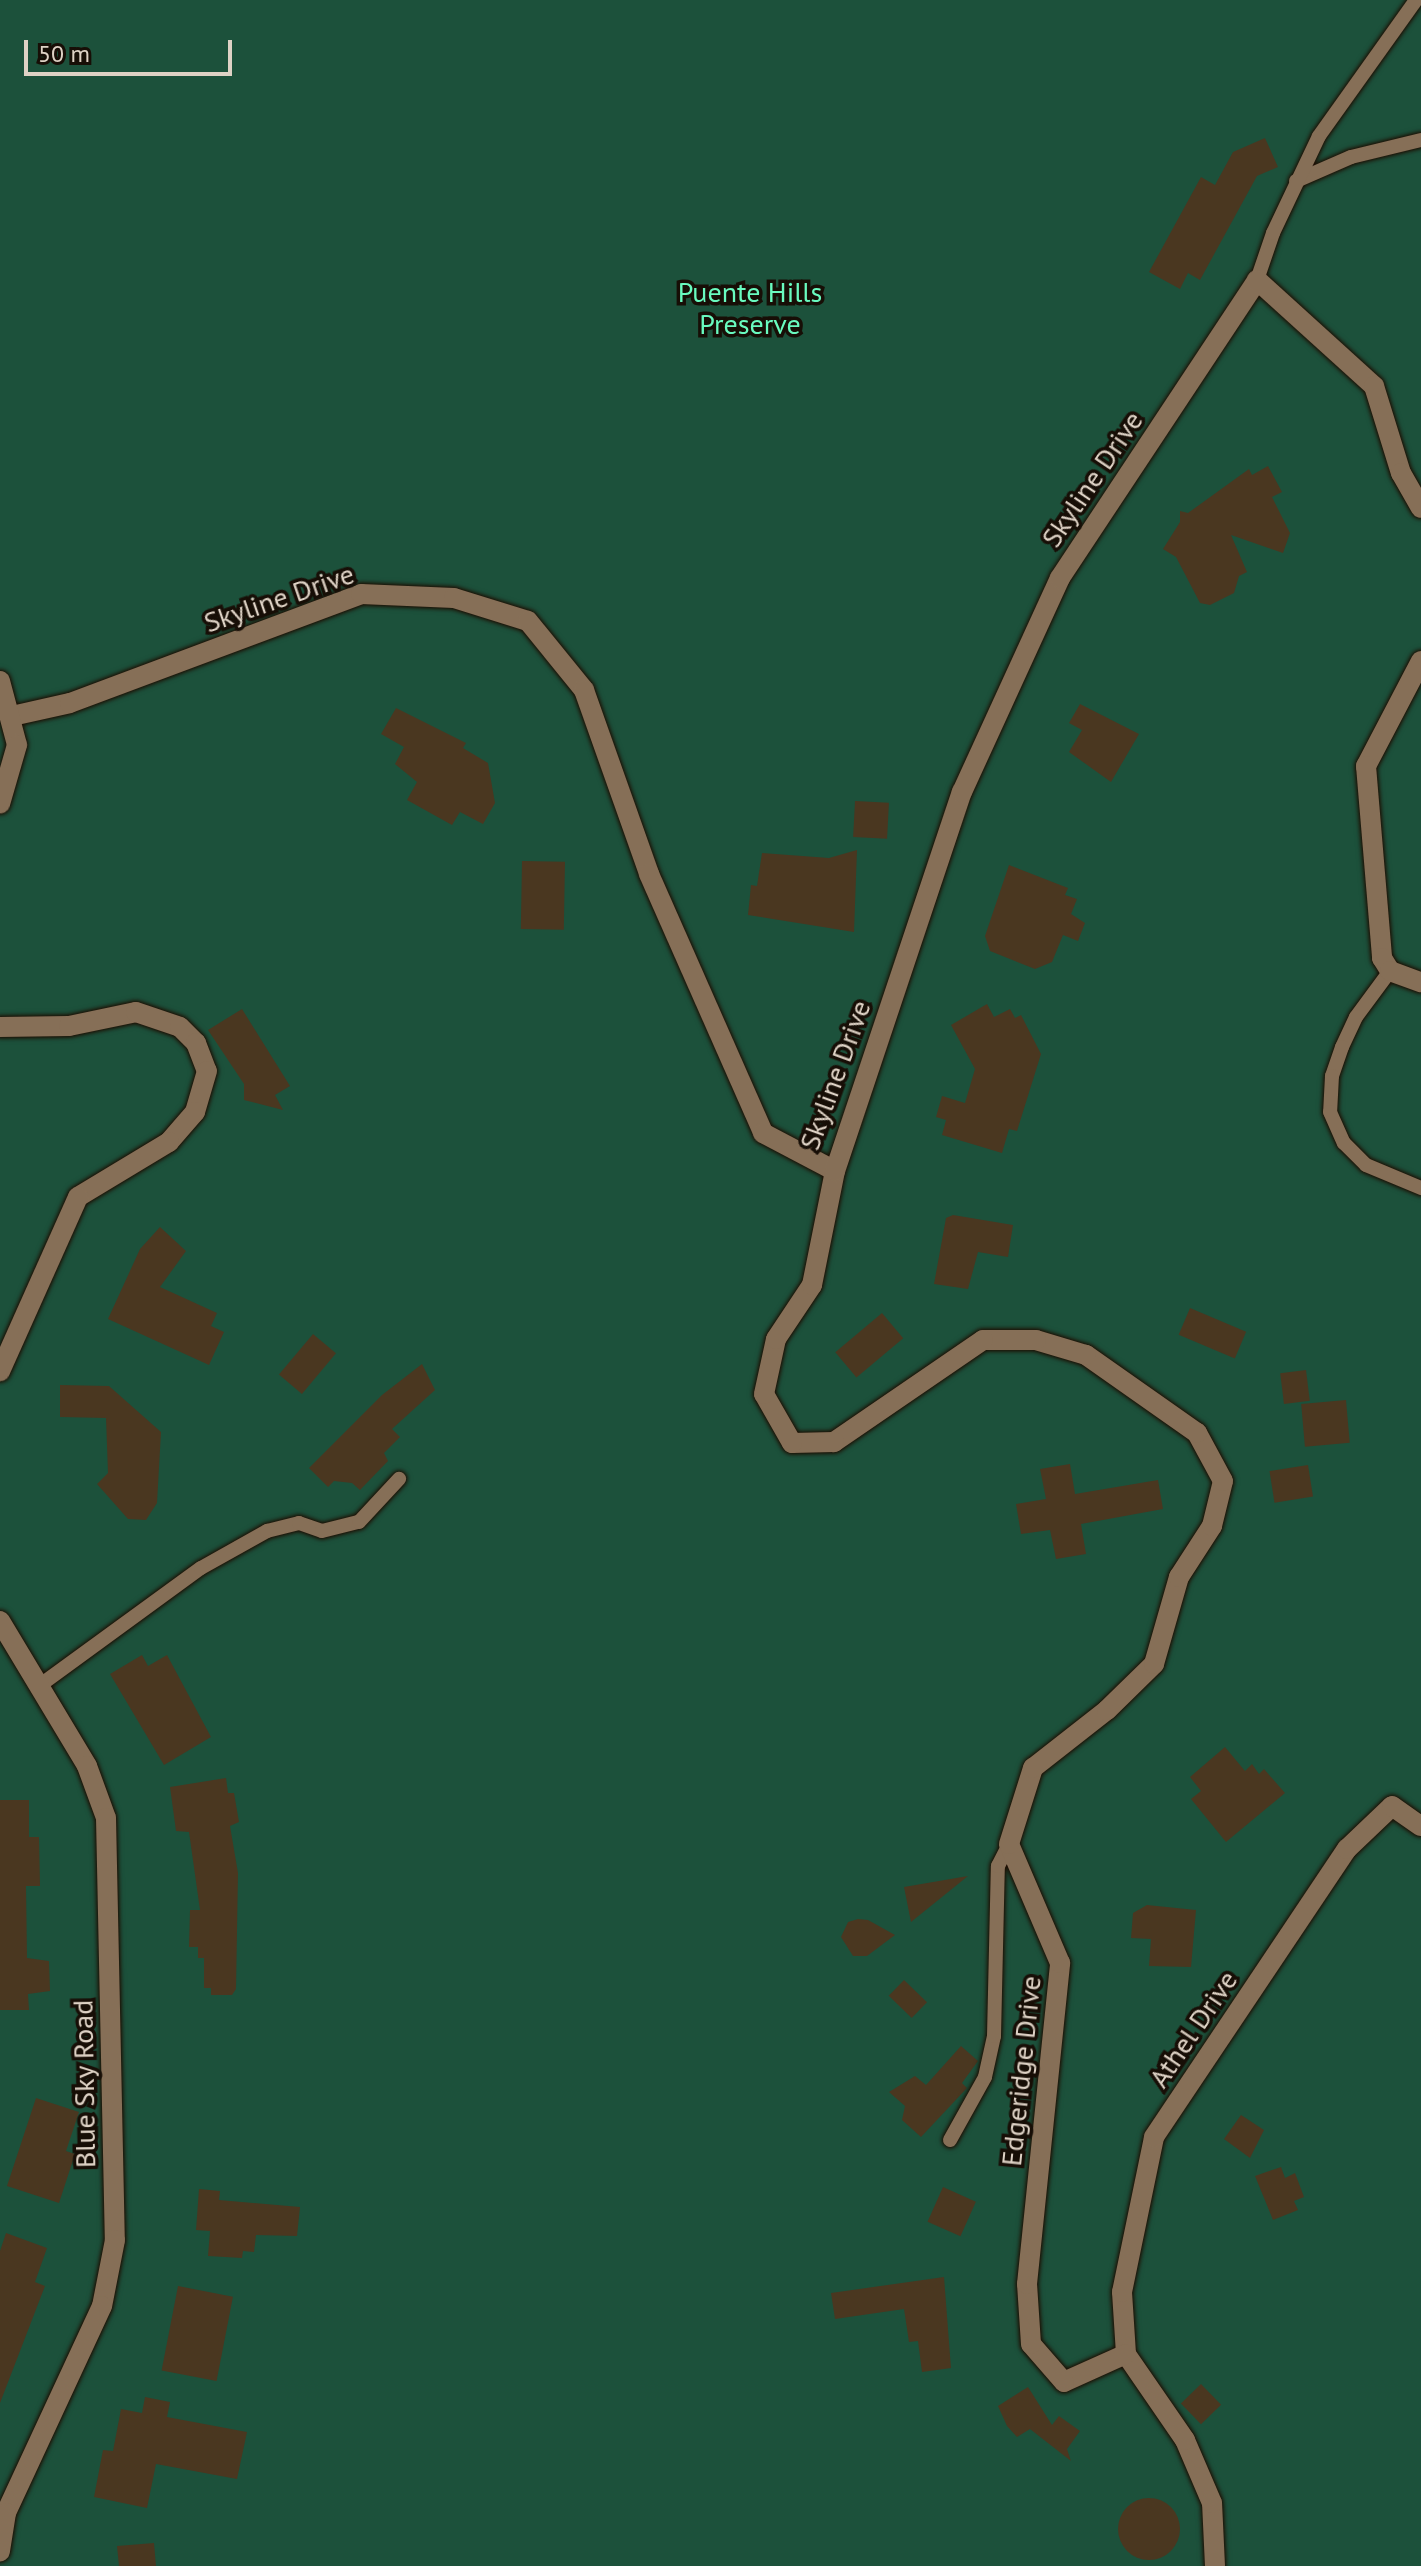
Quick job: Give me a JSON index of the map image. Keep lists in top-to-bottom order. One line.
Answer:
{"streets":{"street":["Skyline Drive","Athel Drive","Edgeridge Drive","Blue Sky Road"]},"crossings":[["Athel Drive","Edgeridge Drive"]],"parks":["Puente Hills Preserve"],"scale_bar":"50 m"}
